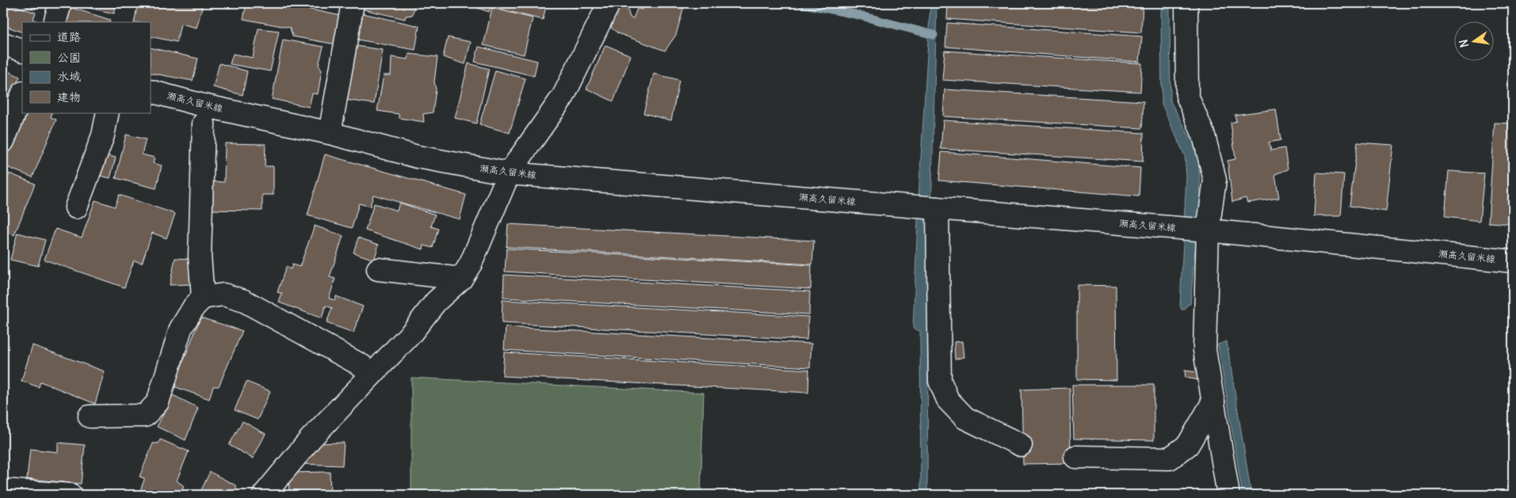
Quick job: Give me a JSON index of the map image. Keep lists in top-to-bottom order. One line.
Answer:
{"streets":{"street":["瀬高久留米線"]},"legend":["道路","公園","水域","建物"],"north":"left"}
